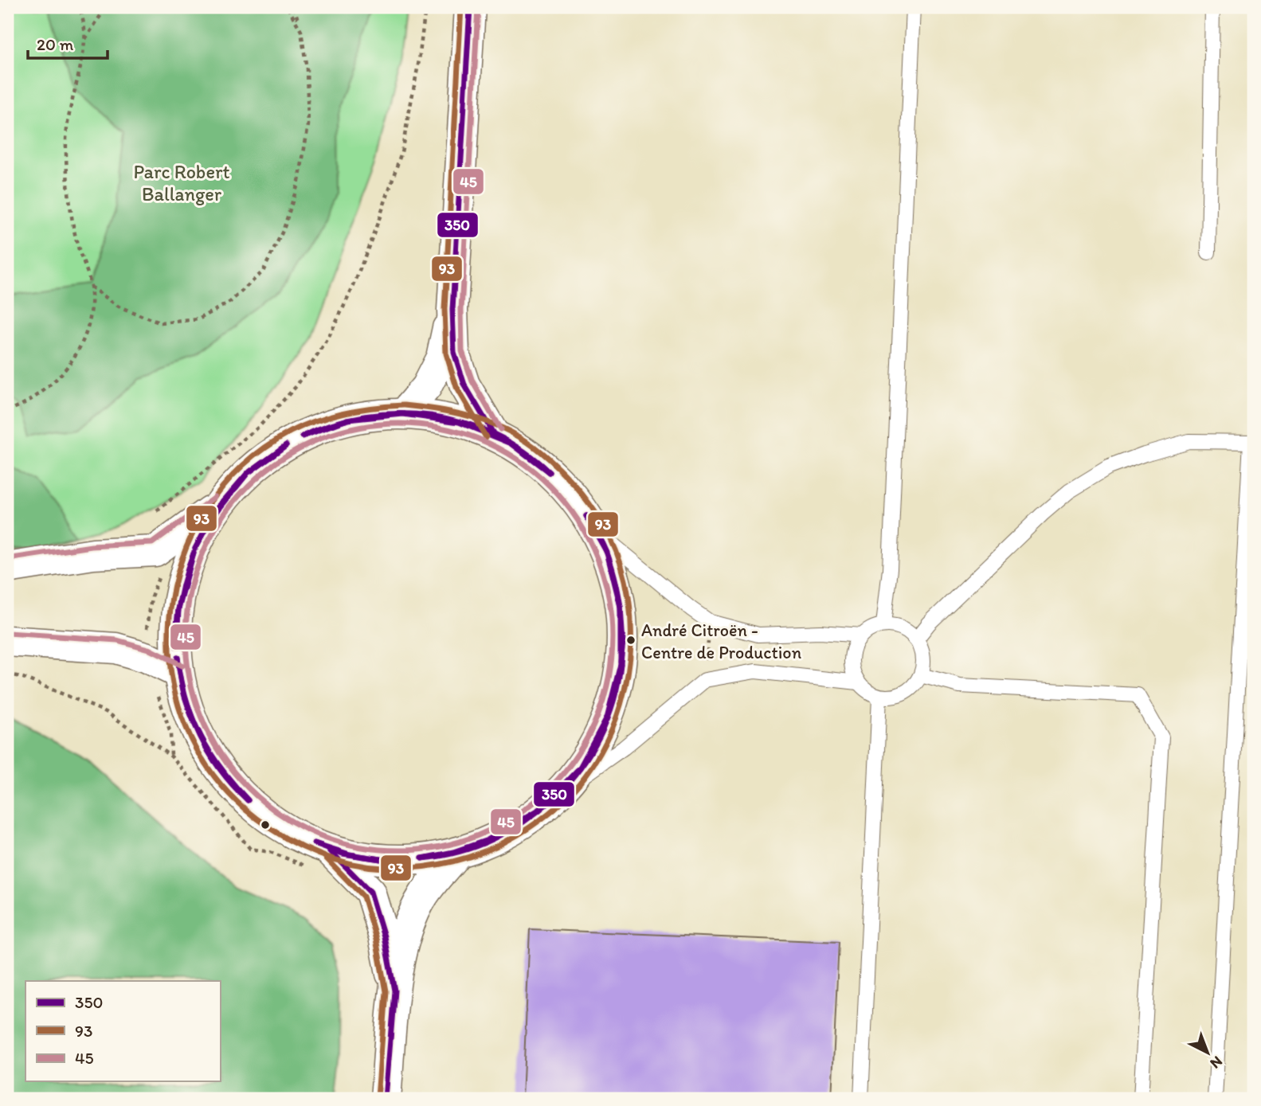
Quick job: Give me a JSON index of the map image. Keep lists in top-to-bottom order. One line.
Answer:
{"parks":["Parc Robert Ballanger"],"places":["André Citroën - Centre de Production"],"lines":["transit line 350","transit line 93","transit line 45"],"legend":["350","93","45"],"scale_bar":"20 m","north":"bottom right"}
